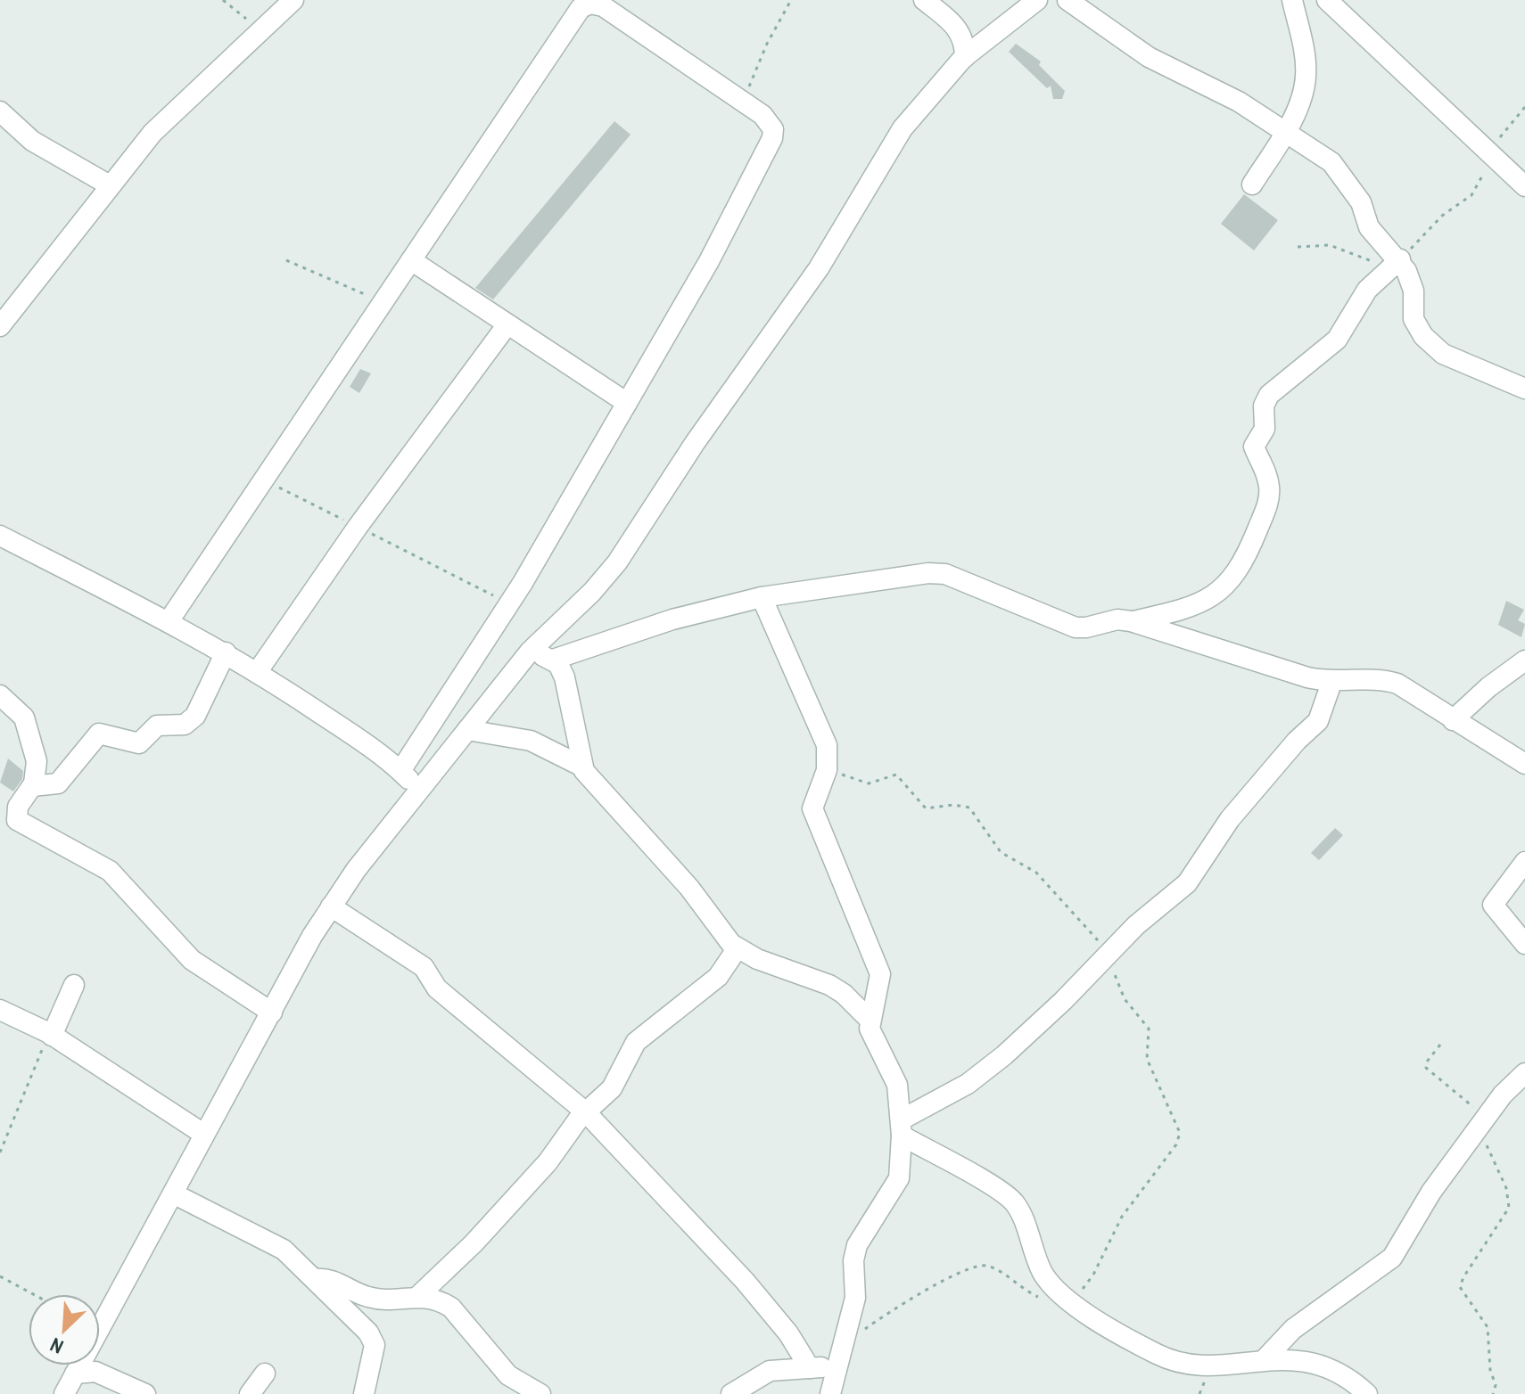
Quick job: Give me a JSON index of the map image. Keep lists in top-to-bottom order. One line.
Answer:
{"north":"bottom left"}
